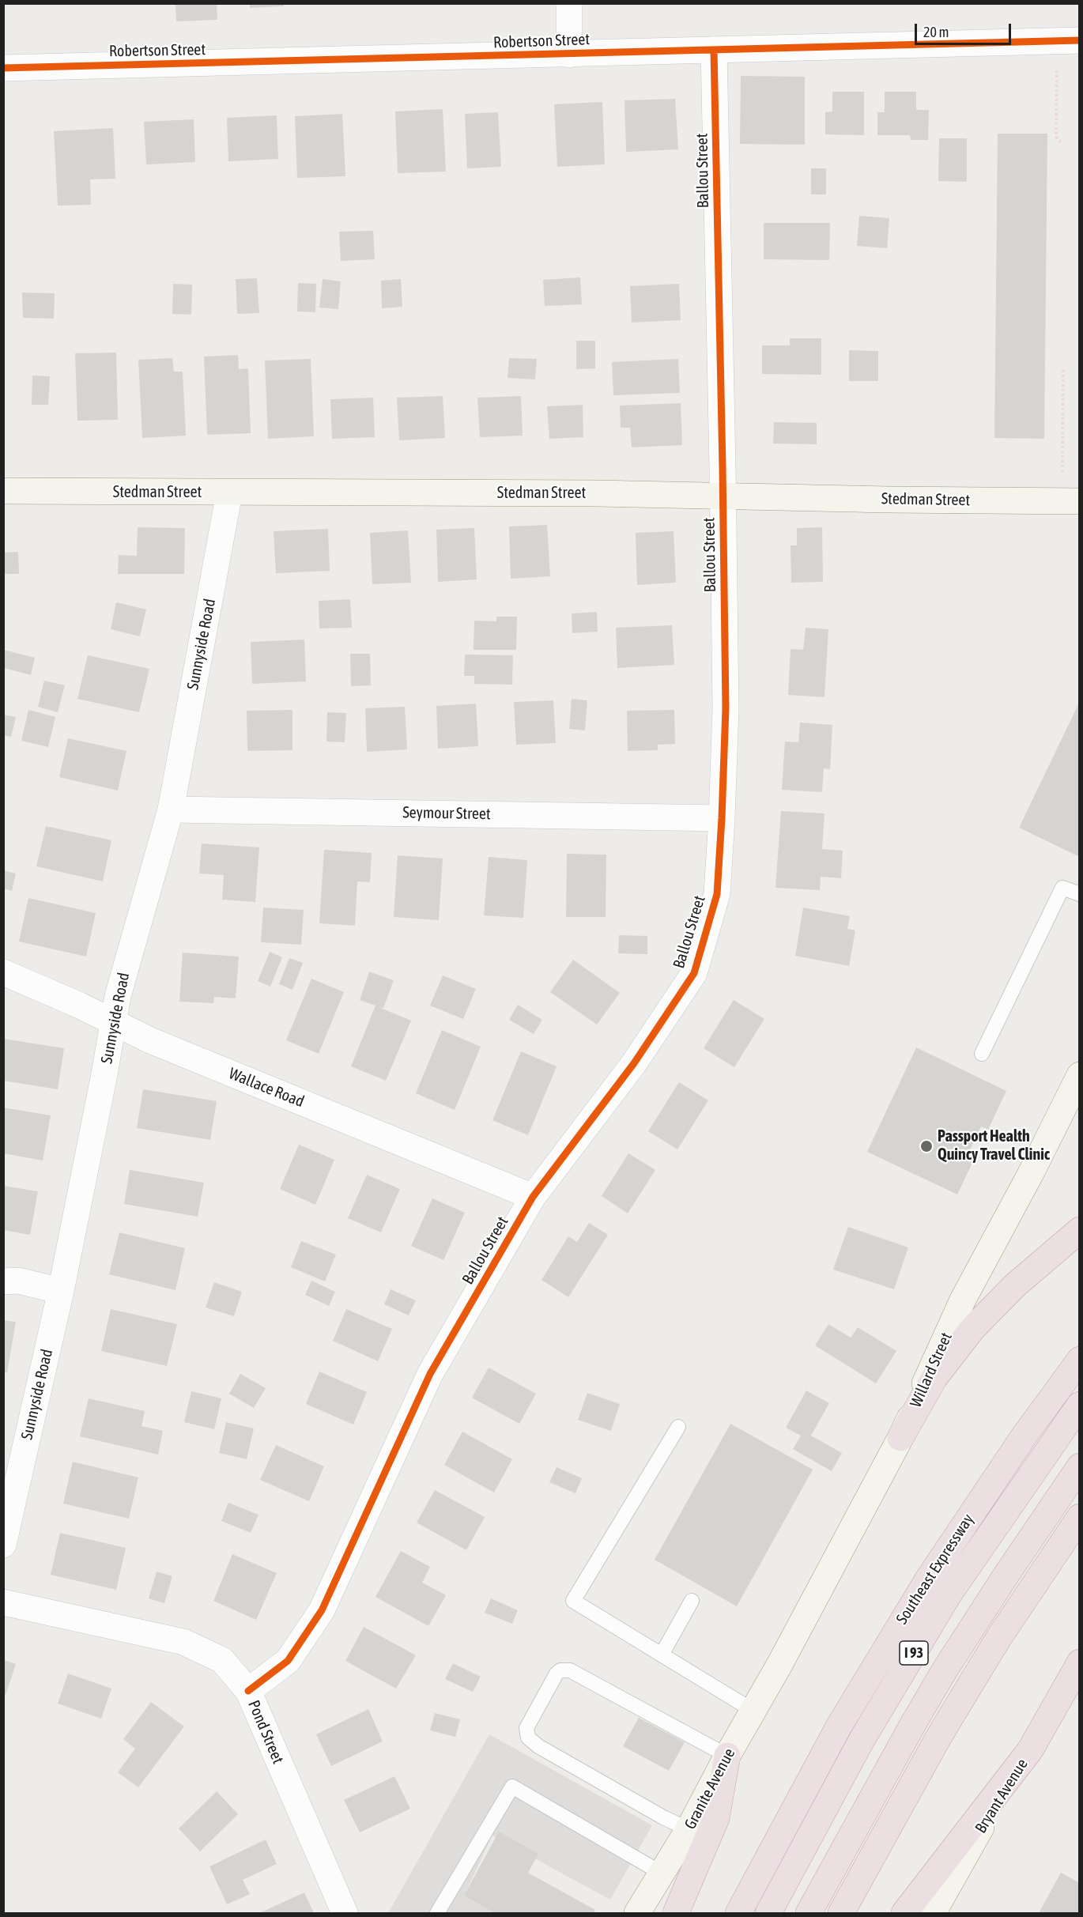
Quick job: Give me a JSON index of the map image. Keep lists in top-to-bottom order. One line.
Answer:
{"streets":{"highway":["Southeast Expressway","I 93"],"main road":["Stedman Street","Willard Street","Granite Avenue","Bryant Avenue"],"street":["Robertson Street","Ballou Street","Sunnyside Road","Seymour Street","Wallace Road","Pond Street"]},"crossings":[["Robertson Street","Ballou Street"],["Ballou Street","Stedman Street"],["Ballou Street","Seymour Street"],["Ballou Street","Wallace Road"],["Ballou Street","Pond Street"],["Stedman Street","Sunnyside Road"],["Sunnyside Road","Seymour Street"],["Sunnyside Road","Wallace Road"],["Willard Street","Granite Avenue"]],"places":["Passport Health Quincy Travel Clinic"],"scale_bar":"20 m"}
